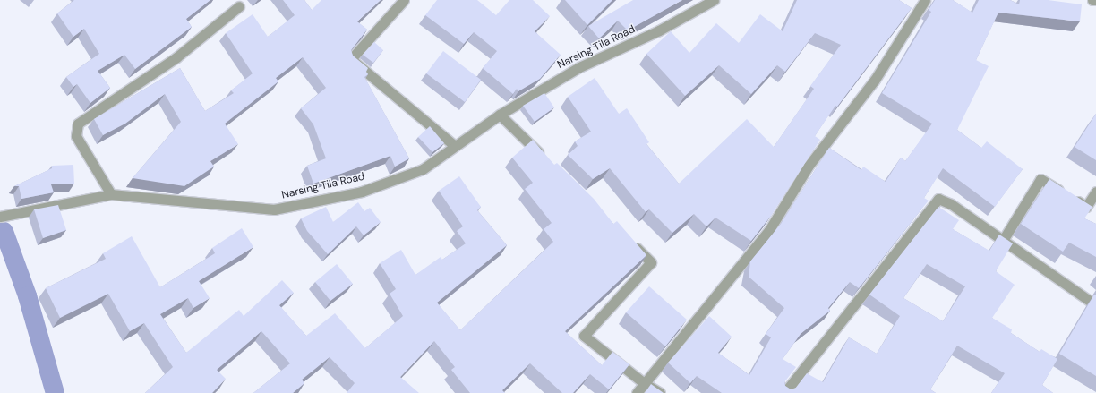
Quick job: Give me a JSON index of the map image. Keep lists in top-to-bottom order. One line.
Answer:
{"streets":{"street":["Narsing Tila Road"]}}
